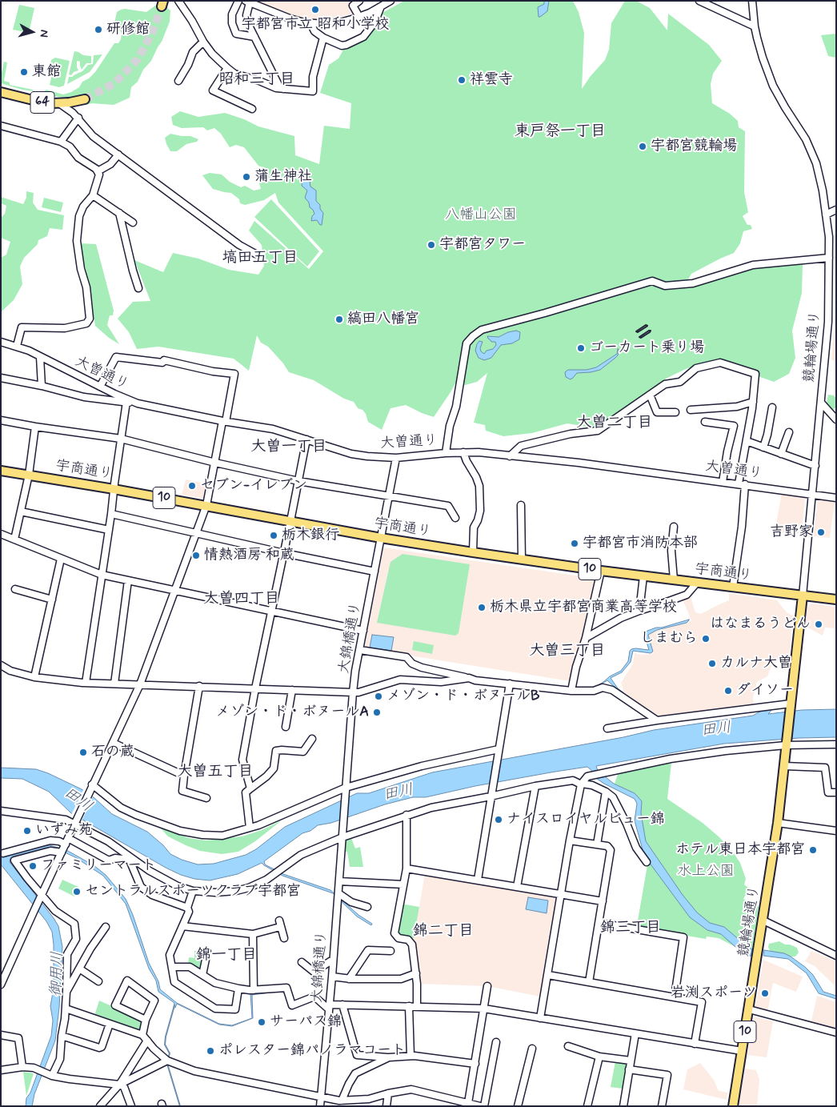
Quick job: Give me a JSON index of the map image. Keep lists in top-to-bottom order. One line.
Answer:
{"streets":{"main road":["64","競輪場通り","宇商通り","10"],"street":["大曽通り","大錦橋通り"]},"crossings":[["競輪場通り","大曽通り"],["競輪場通り","宇商通り"],["競輪場通り","10"],["大曽通り","大錦橋通り"],["宇商通り","大錦橋通り"]],"districts":["昭和三丁目","東戸祭一丁目","塙田五丁目","大曽二丁目","大曽一丁目","大曽四丁目","大曽三丁目","大曽五丁目","錦三丁目","錦二丁目","錦一丁目"],"water":["田川","御用川"],"parks":["八幡山公園","水上公園"],"places":["宇都宮市立 昭和小学校","研修館","東館","祥雲寺","宇都宮競輪場","蒲生神社","宇都宮タワー","縞田八幡宮","ゴーカート乗り場","セブン-イレブン","吉野家","栃木銀行","宇都宮市消防本部","情熱酒房 和蔵","栃木県立宇都宮商業高等学校","はなまるうどん","しまむら","カルナ大曽","ダイソー","メゾン・ド・ボヌールB","メゾン・ド・ボヌールA","石の蔵","ナイスロイヤルビュー錦","いずみ苑","ホテル東日本宇都宮","ファミリーマート","セントラルスポーツクラブ宇都宮","岩渕スポーツ","サーパス錦","ポレスター錦パノラマコート"],"north":"right"}
